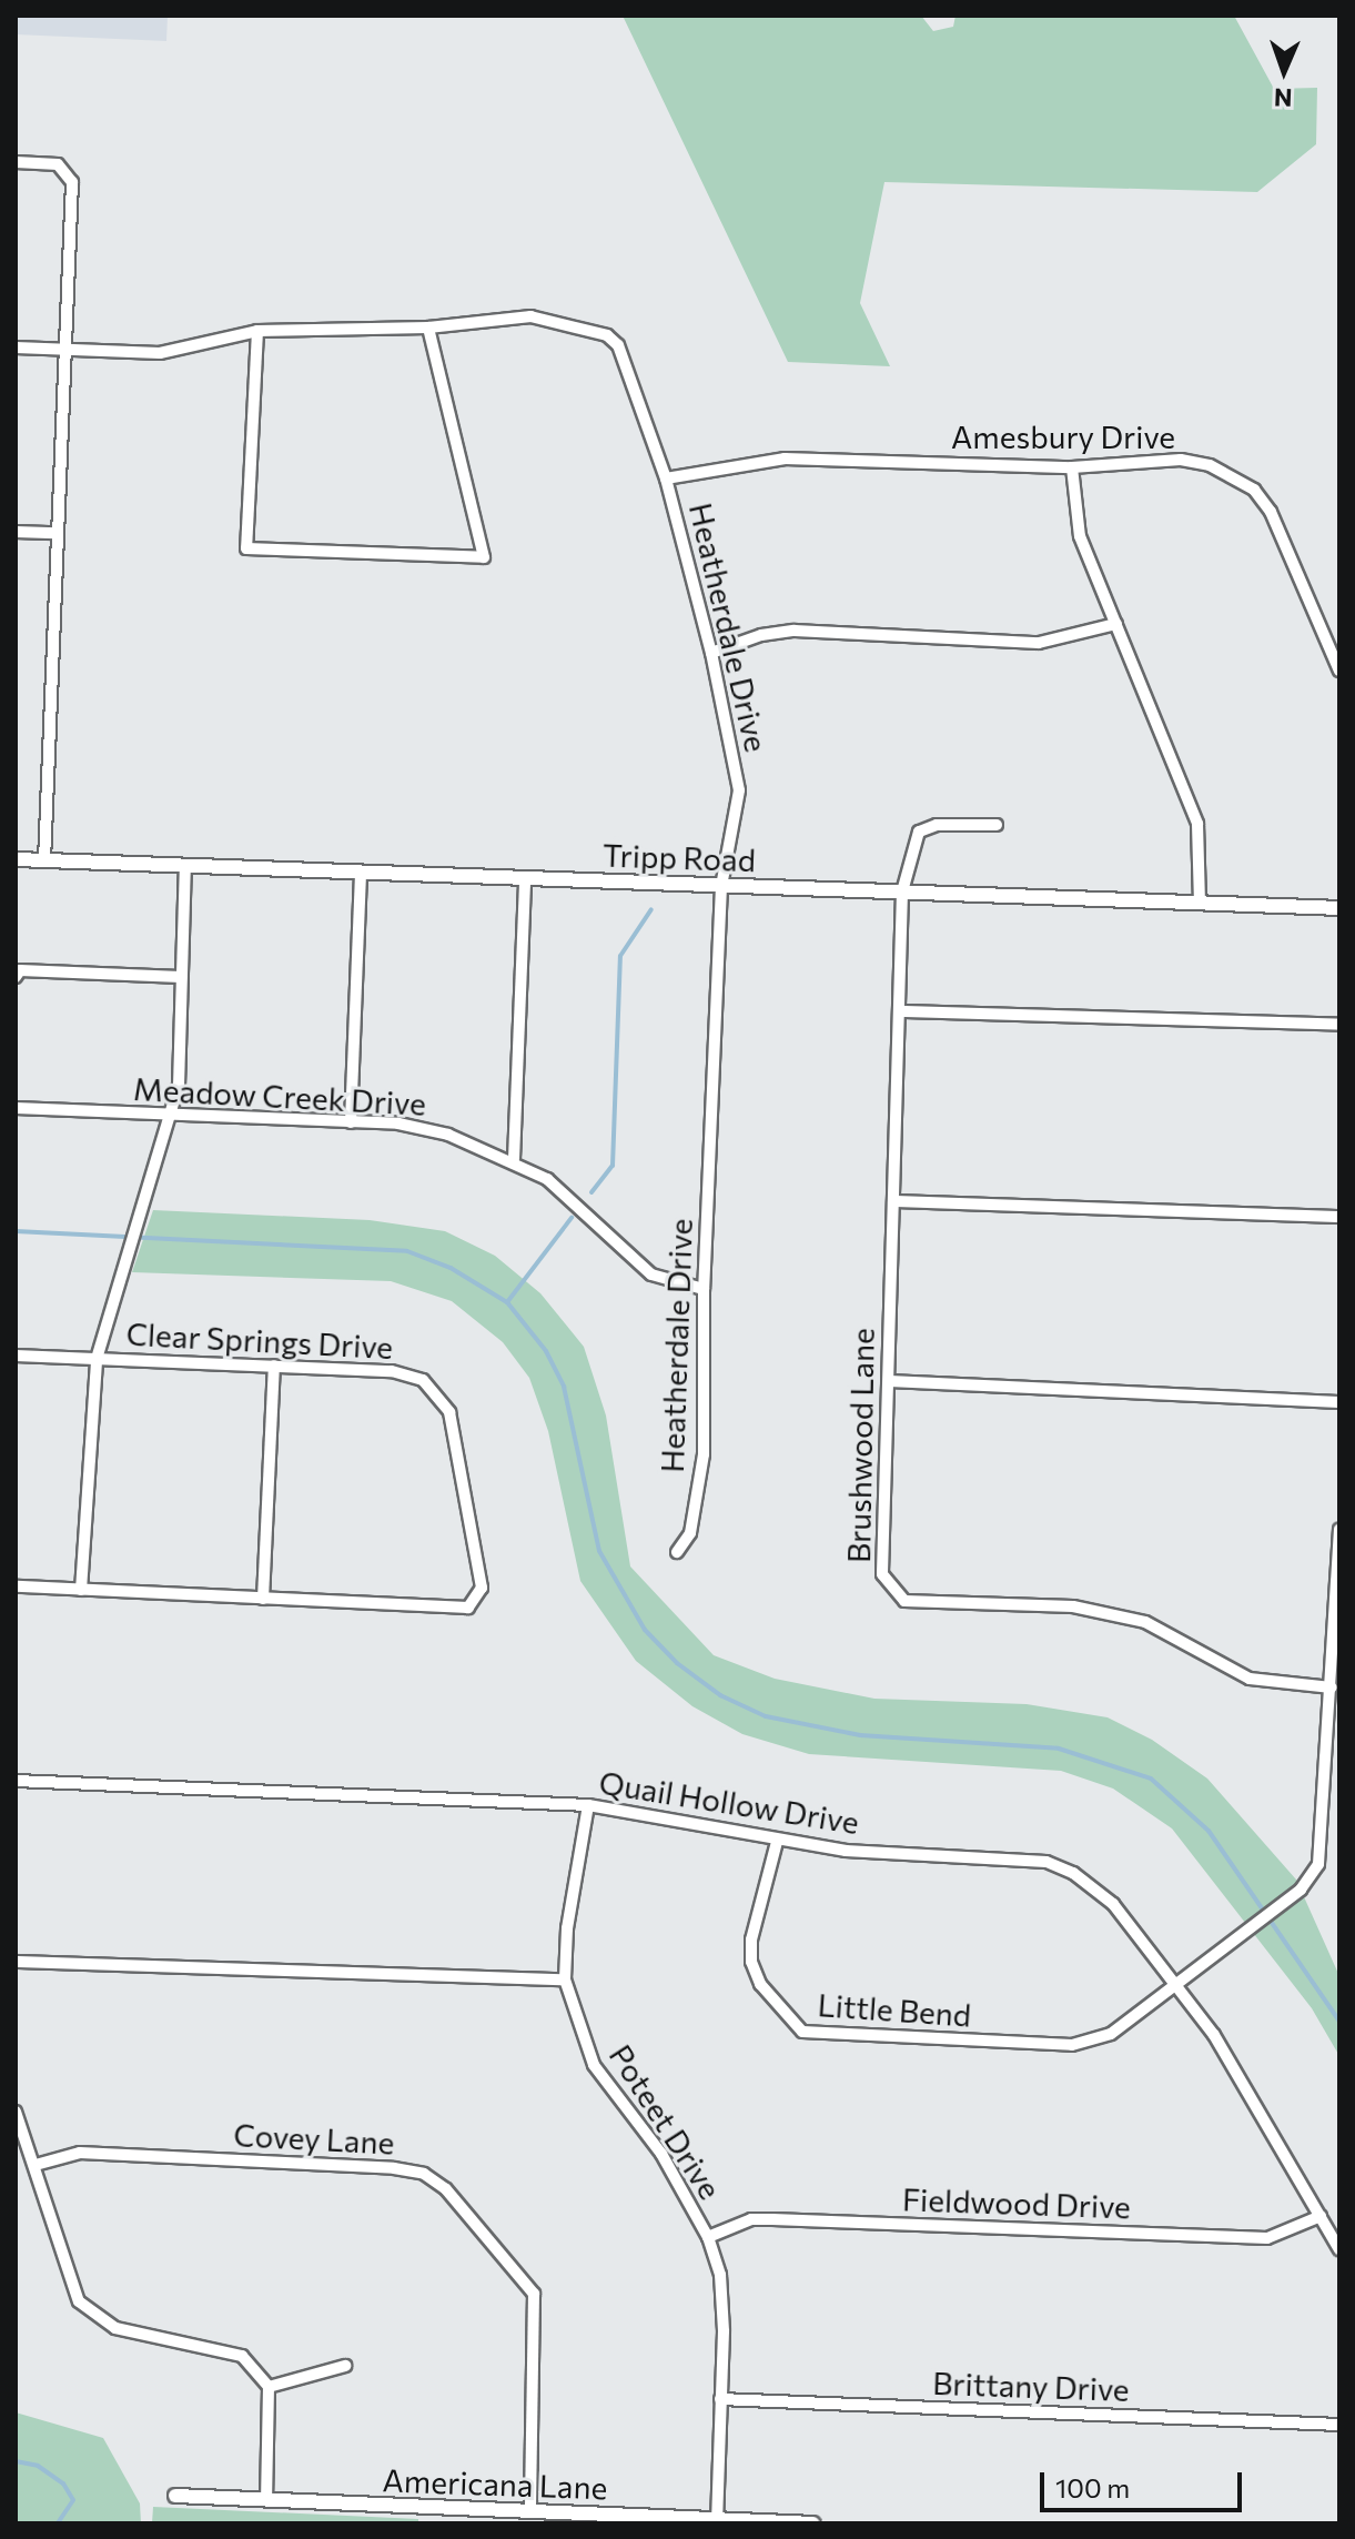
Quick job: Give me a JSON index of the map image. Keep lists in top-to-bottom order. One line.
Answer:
{"streets":{"street":["Amesbury Drive","Heatherdale Drive","Tripp Road","Meadow Creek Drive","Clear Springs Drive","Brushwood Lane","Quail Hollow Drive","Little Bend","Poteet Drive","Covey Lane","Fieldwood Drive","Brittany Drive","Americana Lane"]},"crossings":[["Amesbury Drive","Heatherdale Drive"],["Heatherdale Drive","Tripp Road"],["Heatherdale Drive","Meadow Creek Drive"],["Tripp Road","Brushwood Lane"],["Quail Hollow Drive","Little Bend"],["Quail Hollow Drive","Poteet Drive"],["Quail Hollow Drive","Fieldwood Drive"],["Poteet Drive","Fieldwood Drive"],["Poteet Drive","Brittany Drive"],["Poteet Drive","Americana Lane"],["Covey Lane","Americana Lane"]],"scale_bar":"100 m","north":"bottom"}
